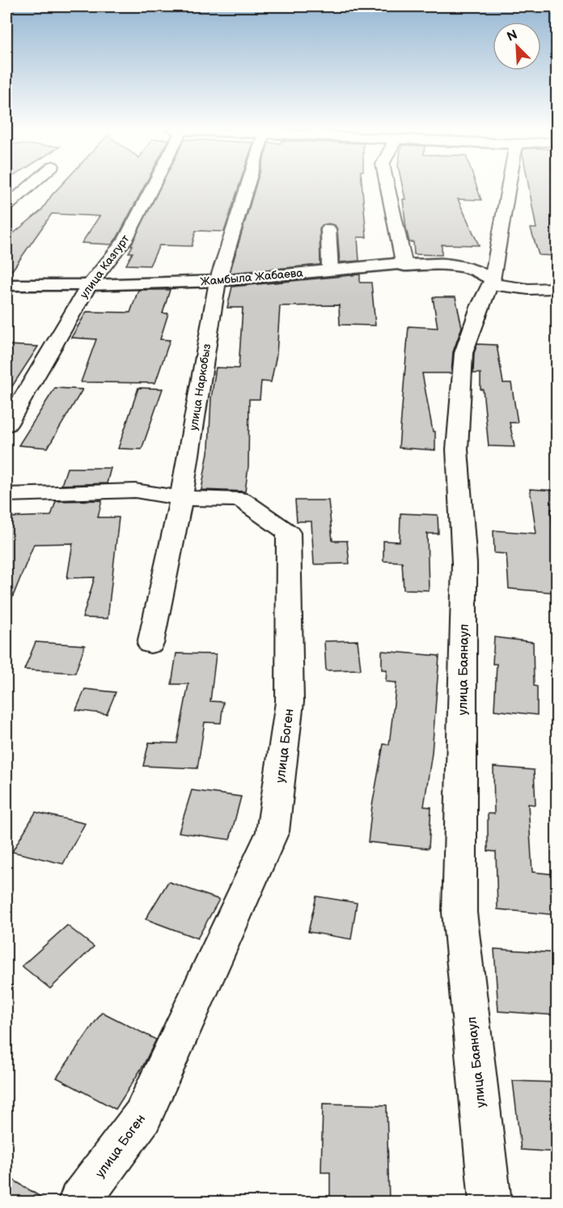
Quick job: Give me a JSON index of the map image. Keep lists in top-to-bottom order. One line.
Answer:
{"streets":{"street":["улица Казгурт","Жамбыла Жабаева","улица Наркобыз","улица Баянаул","улица Боген"]},"crossings":[["улица Казгурт","Жамбыла Жабаева"],["Жамбыла Жабаева","улица Наркобыз"],["Жамбыла Жабаева","улица Баянаул"],["улица Наркобыз","улица Боген"]],"north":"top left"}
